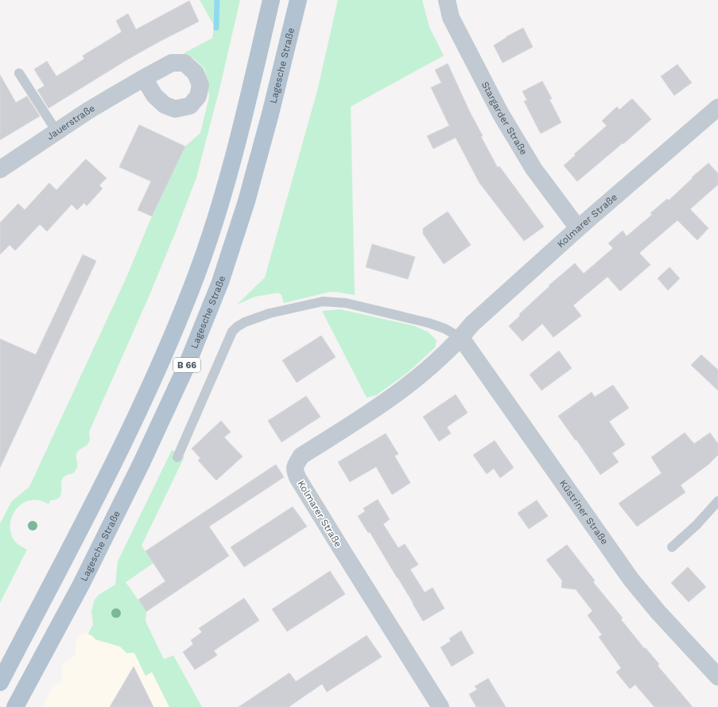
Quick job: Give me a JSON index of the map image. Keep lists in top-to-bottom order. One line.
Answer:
{"streets":{"main road":["Lagesche Straße","B 66"],"street":["Stargarder Straße","Jauerstraße","Kolmarer Straße","Küstriner Straße"]},"crossings":[["Stargarder Straße","Kolmarer Straße"],["Kolmarer Straße","Küstriner Straße"]]}
